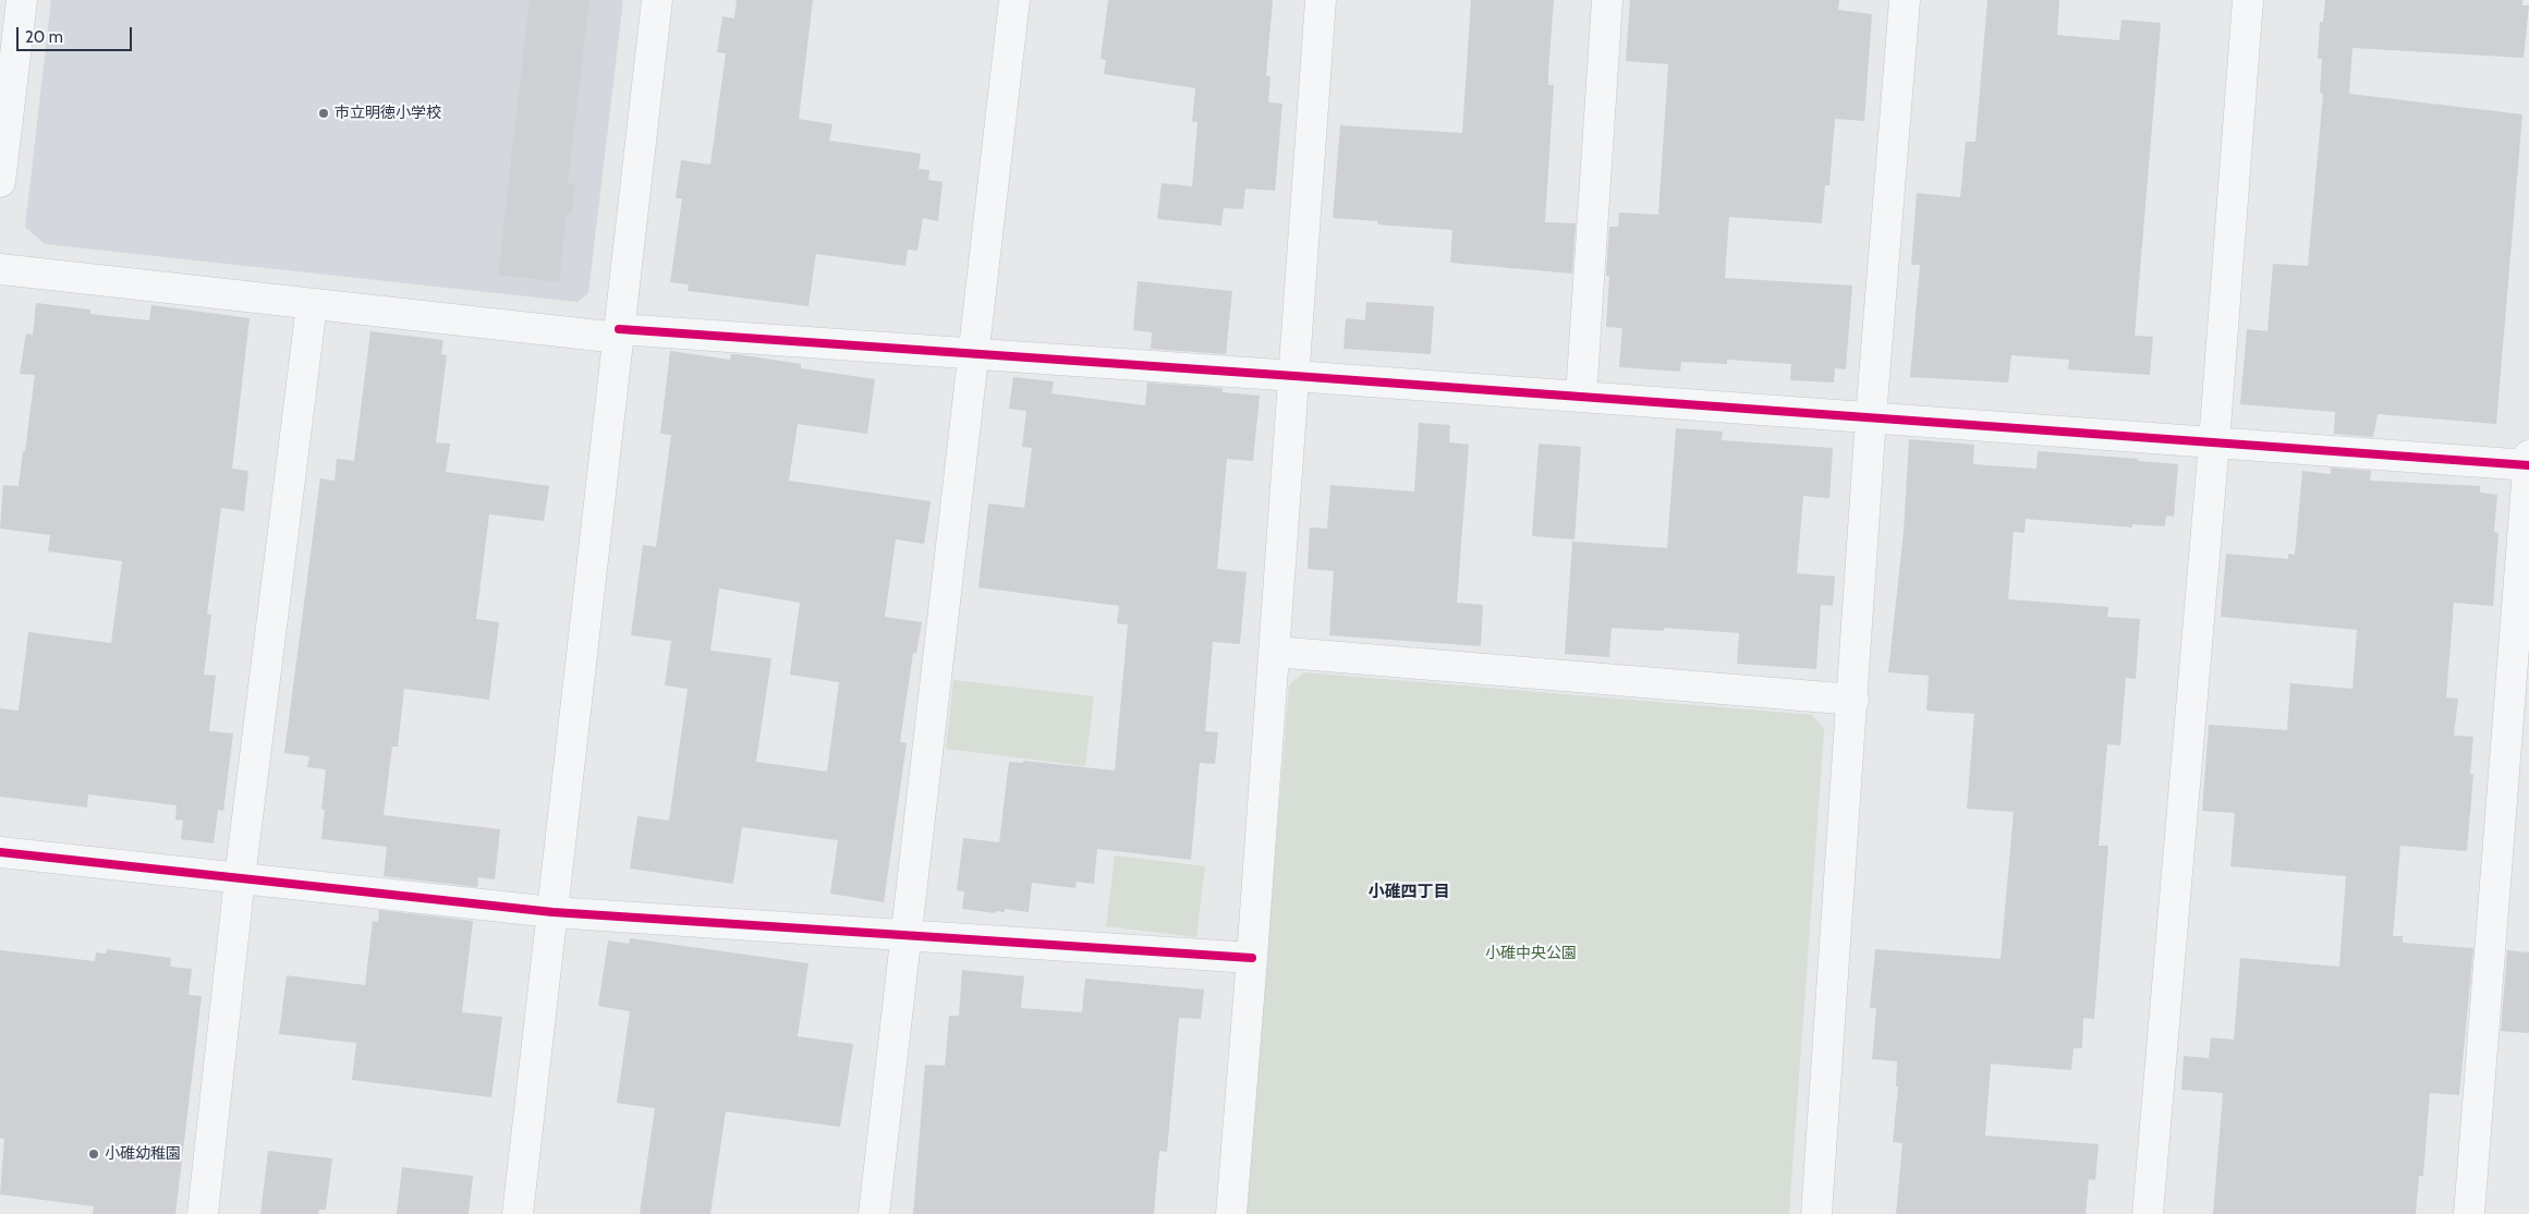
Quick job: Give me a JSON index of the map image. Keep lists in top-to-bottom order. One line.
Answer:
{"districts":["小碓四丁目"],"parks":["小碓中央公園"],"places":["市立明徳小学校","小碓幼稚園"],"scale_bar":"20 m"}
